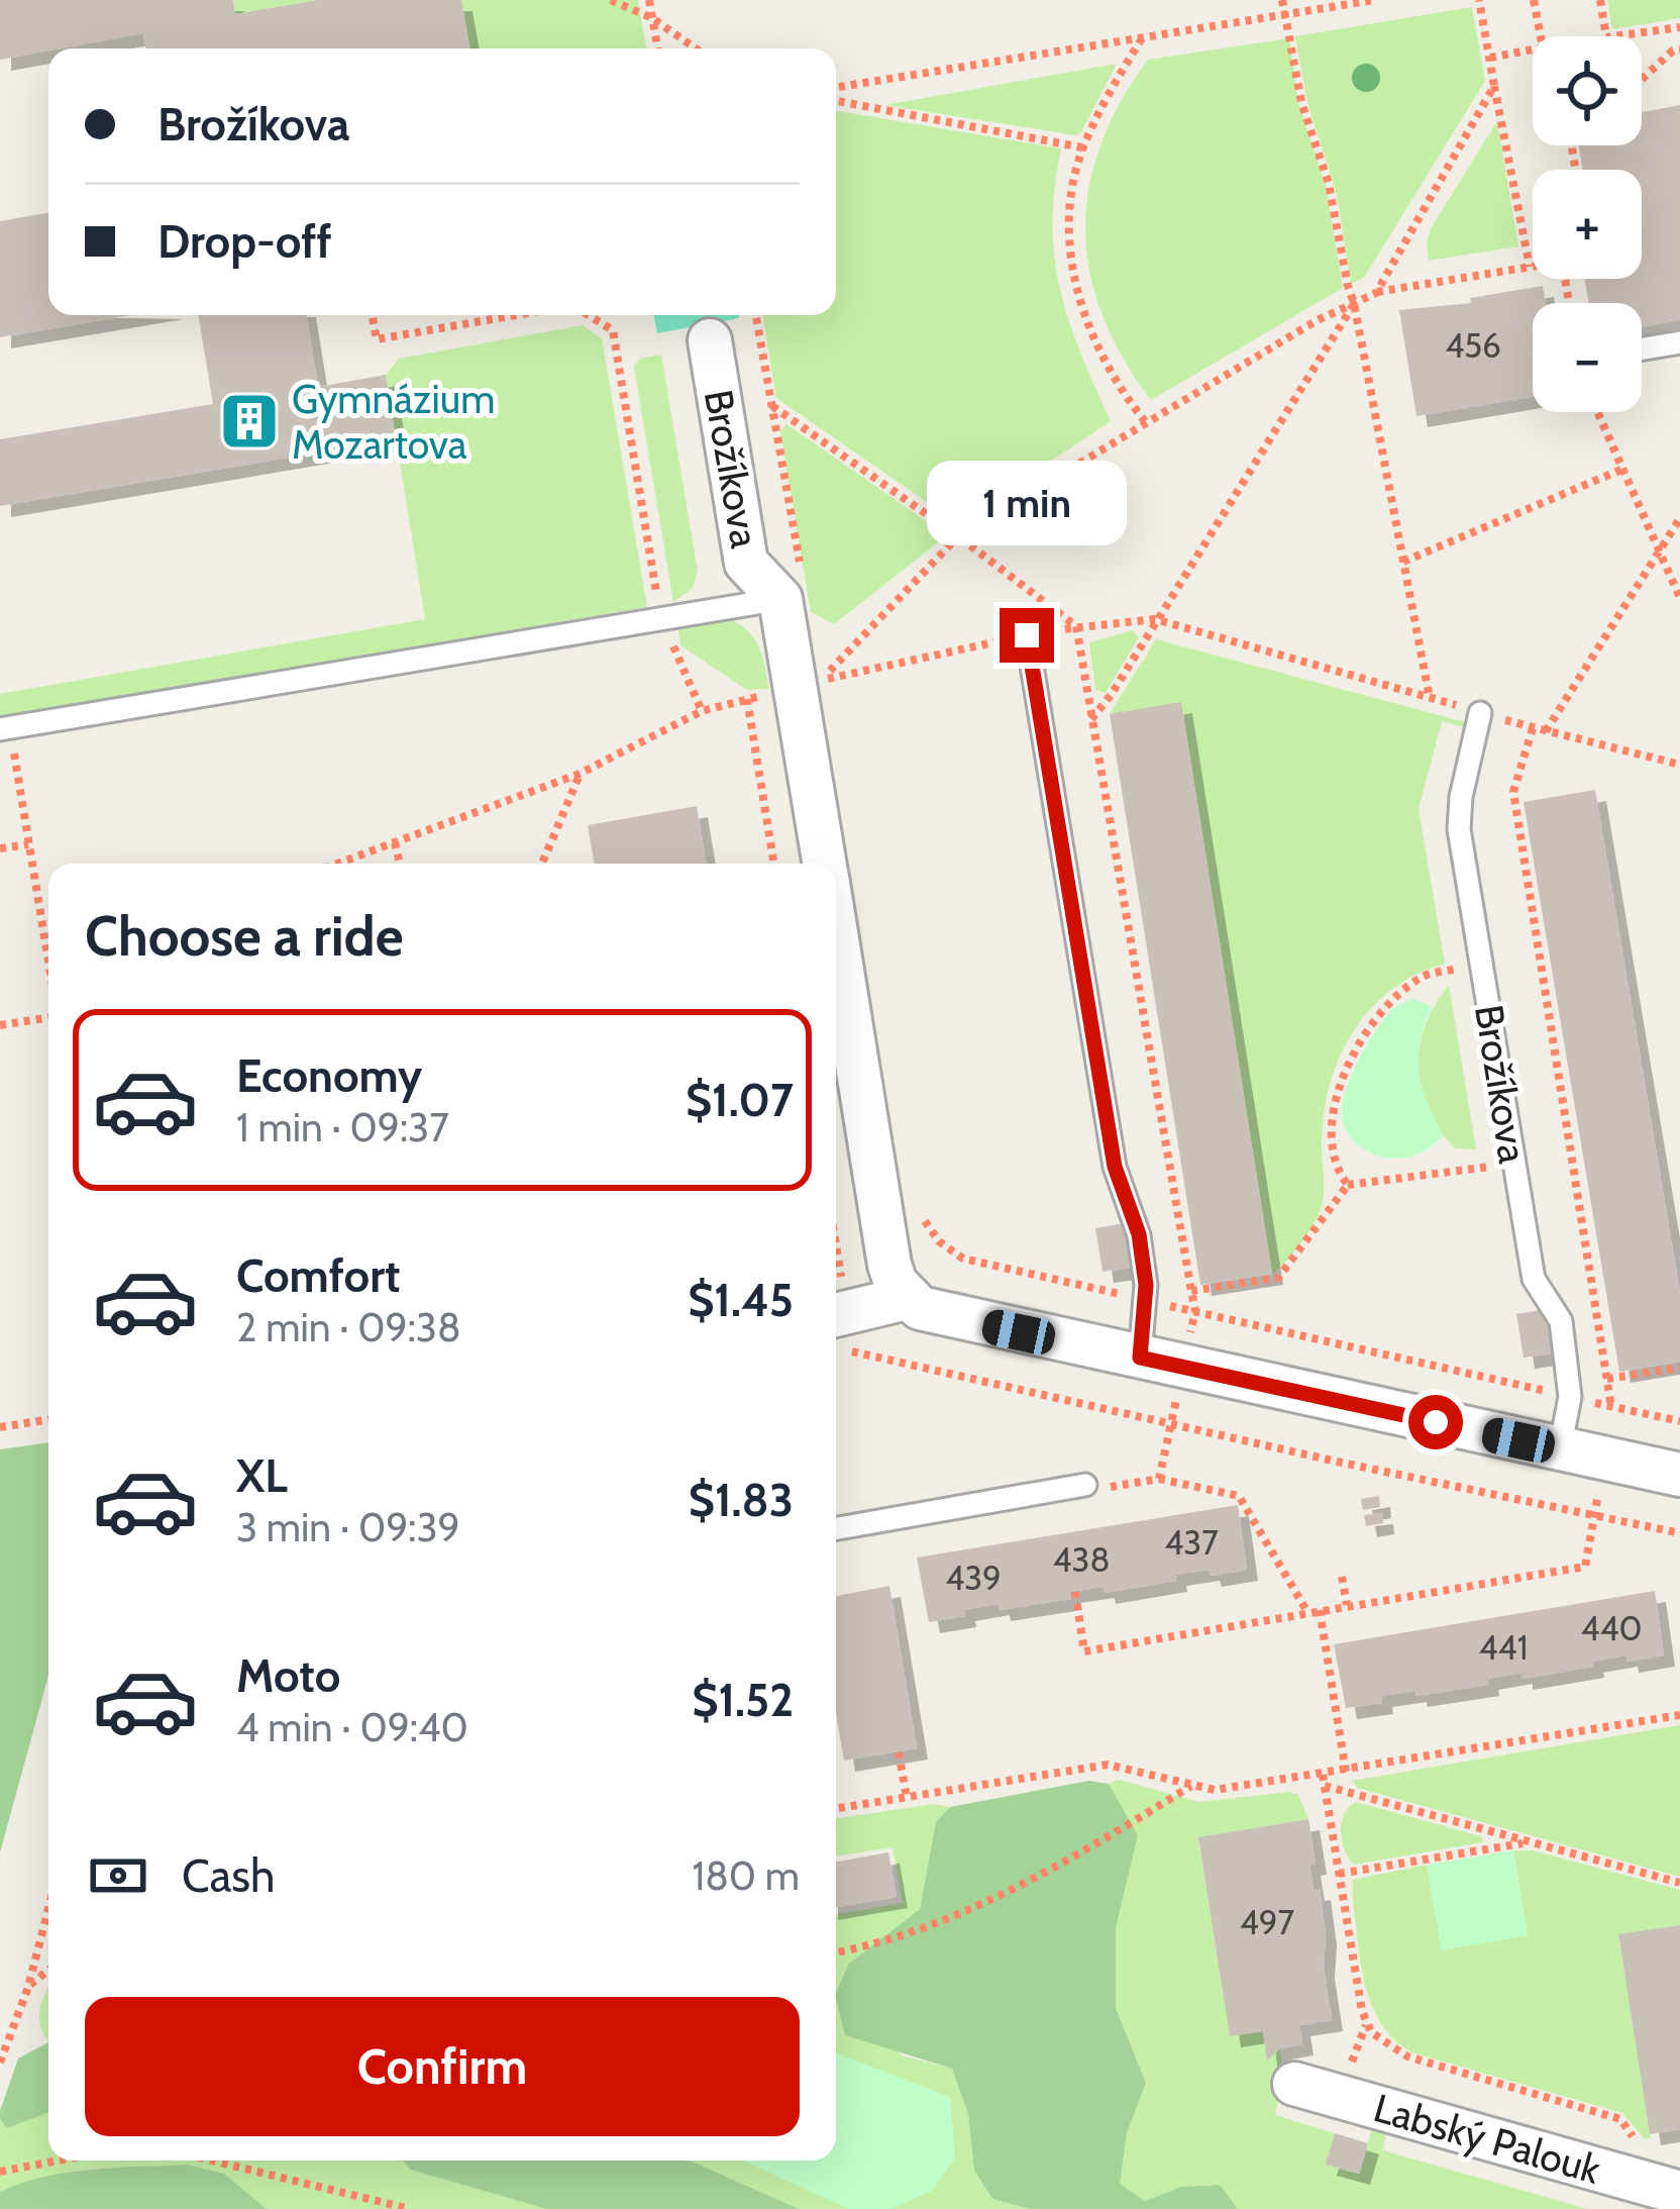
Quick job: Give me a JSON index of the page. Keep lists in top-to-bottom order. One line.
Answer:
{"streets":{"street":["Brožíkova","Labský Palouk"]},"places":{"building":["Gymnázium Mozartova"]},"house_numbers":["456","437","438","439","440","441","497"],"page":{"map_buttons":["+","−"],"banner":["Brožíkova","Drop-off"],"bubble":"1 min","heading":"Choose a ride","list":[{"name":"Economy","note":"1 min · 09:37","value":"$1.07"},{"name":"Comfort","note":"2 min · 09:38","value":"$1.45"},{"name":"XL","note":"3 min · 09:39","value":"$1.83"},{"name":"Moto","note":"4 min · 09:40","value":"$1.52"}],"pay":["Cash","180 m"],"buttons":"Confirm"}}
